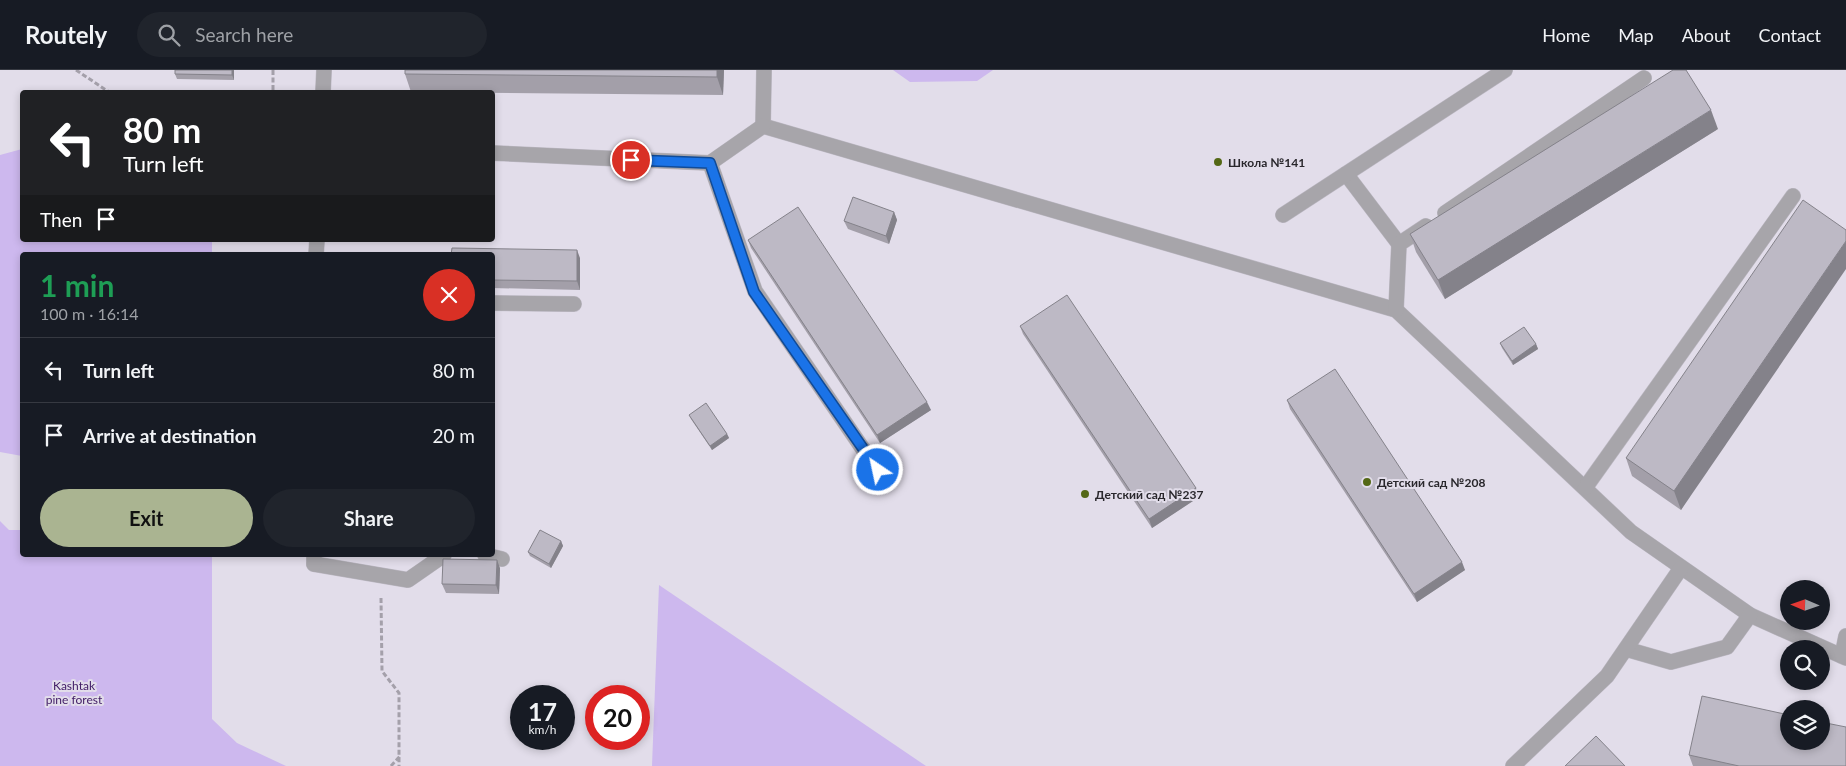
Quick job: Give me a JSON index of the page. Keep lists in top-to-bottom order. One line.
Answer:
{"parks":["Kashtak pine forest"],"places":["Школа №141","Детский сад №208","Детский сад №237"],"north":"left","page":{"header":"Routely","search":"Search here","nav":["Home","Map","About","Contact"],"turn":["80 m","Turn left"],"then":"Then","heading":["1 min","100 m · 16:14"],"list":[{"name":"Turn left","value":"80 m"},{"name":"Arrive at destination","value":"20 m"}],"buttons":["Exit","Share"],"speed":"17 km/h","limit":"20"}}
